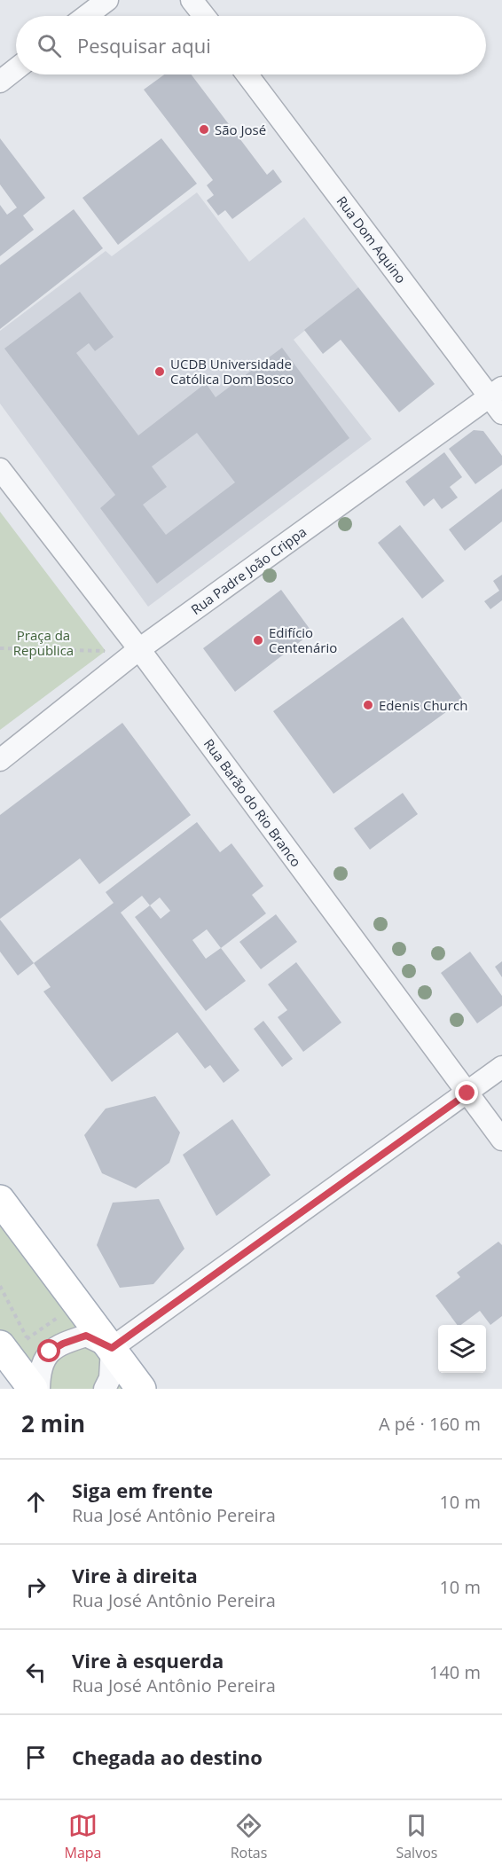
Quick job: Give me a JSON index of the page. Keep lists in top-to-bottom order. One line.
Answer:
{"streets":{"street":["Rua Dom Aquino","Rua Padre João Crippa","Rua Barão do Rio Branco"]},"crossings":[["Rua Dom Aquino","Rua Padre João Crippa"],["Rua Padre João Crippa","Rua Barão do Rio Branco"]],"parks":["Praça da Republica"],"places":["São José","UCDB Universidade Católica Dom Bosco","Edifício Centenário","Edenis Church"],"page":{"search":"Pesquisar aqui","heading":["2 min","A pé · 160 m"],"list":[["Siga em frente","Rua José Antônio Pereira","10 m"],["Vire à direita","Rua José Antônio Pereira","10 m"],["Vire à esquerda","Rua José Antônio Pereira","140 m"],"Chegada ao destino"],"nav":["Mapa","Rotas","Salvos"]}}
